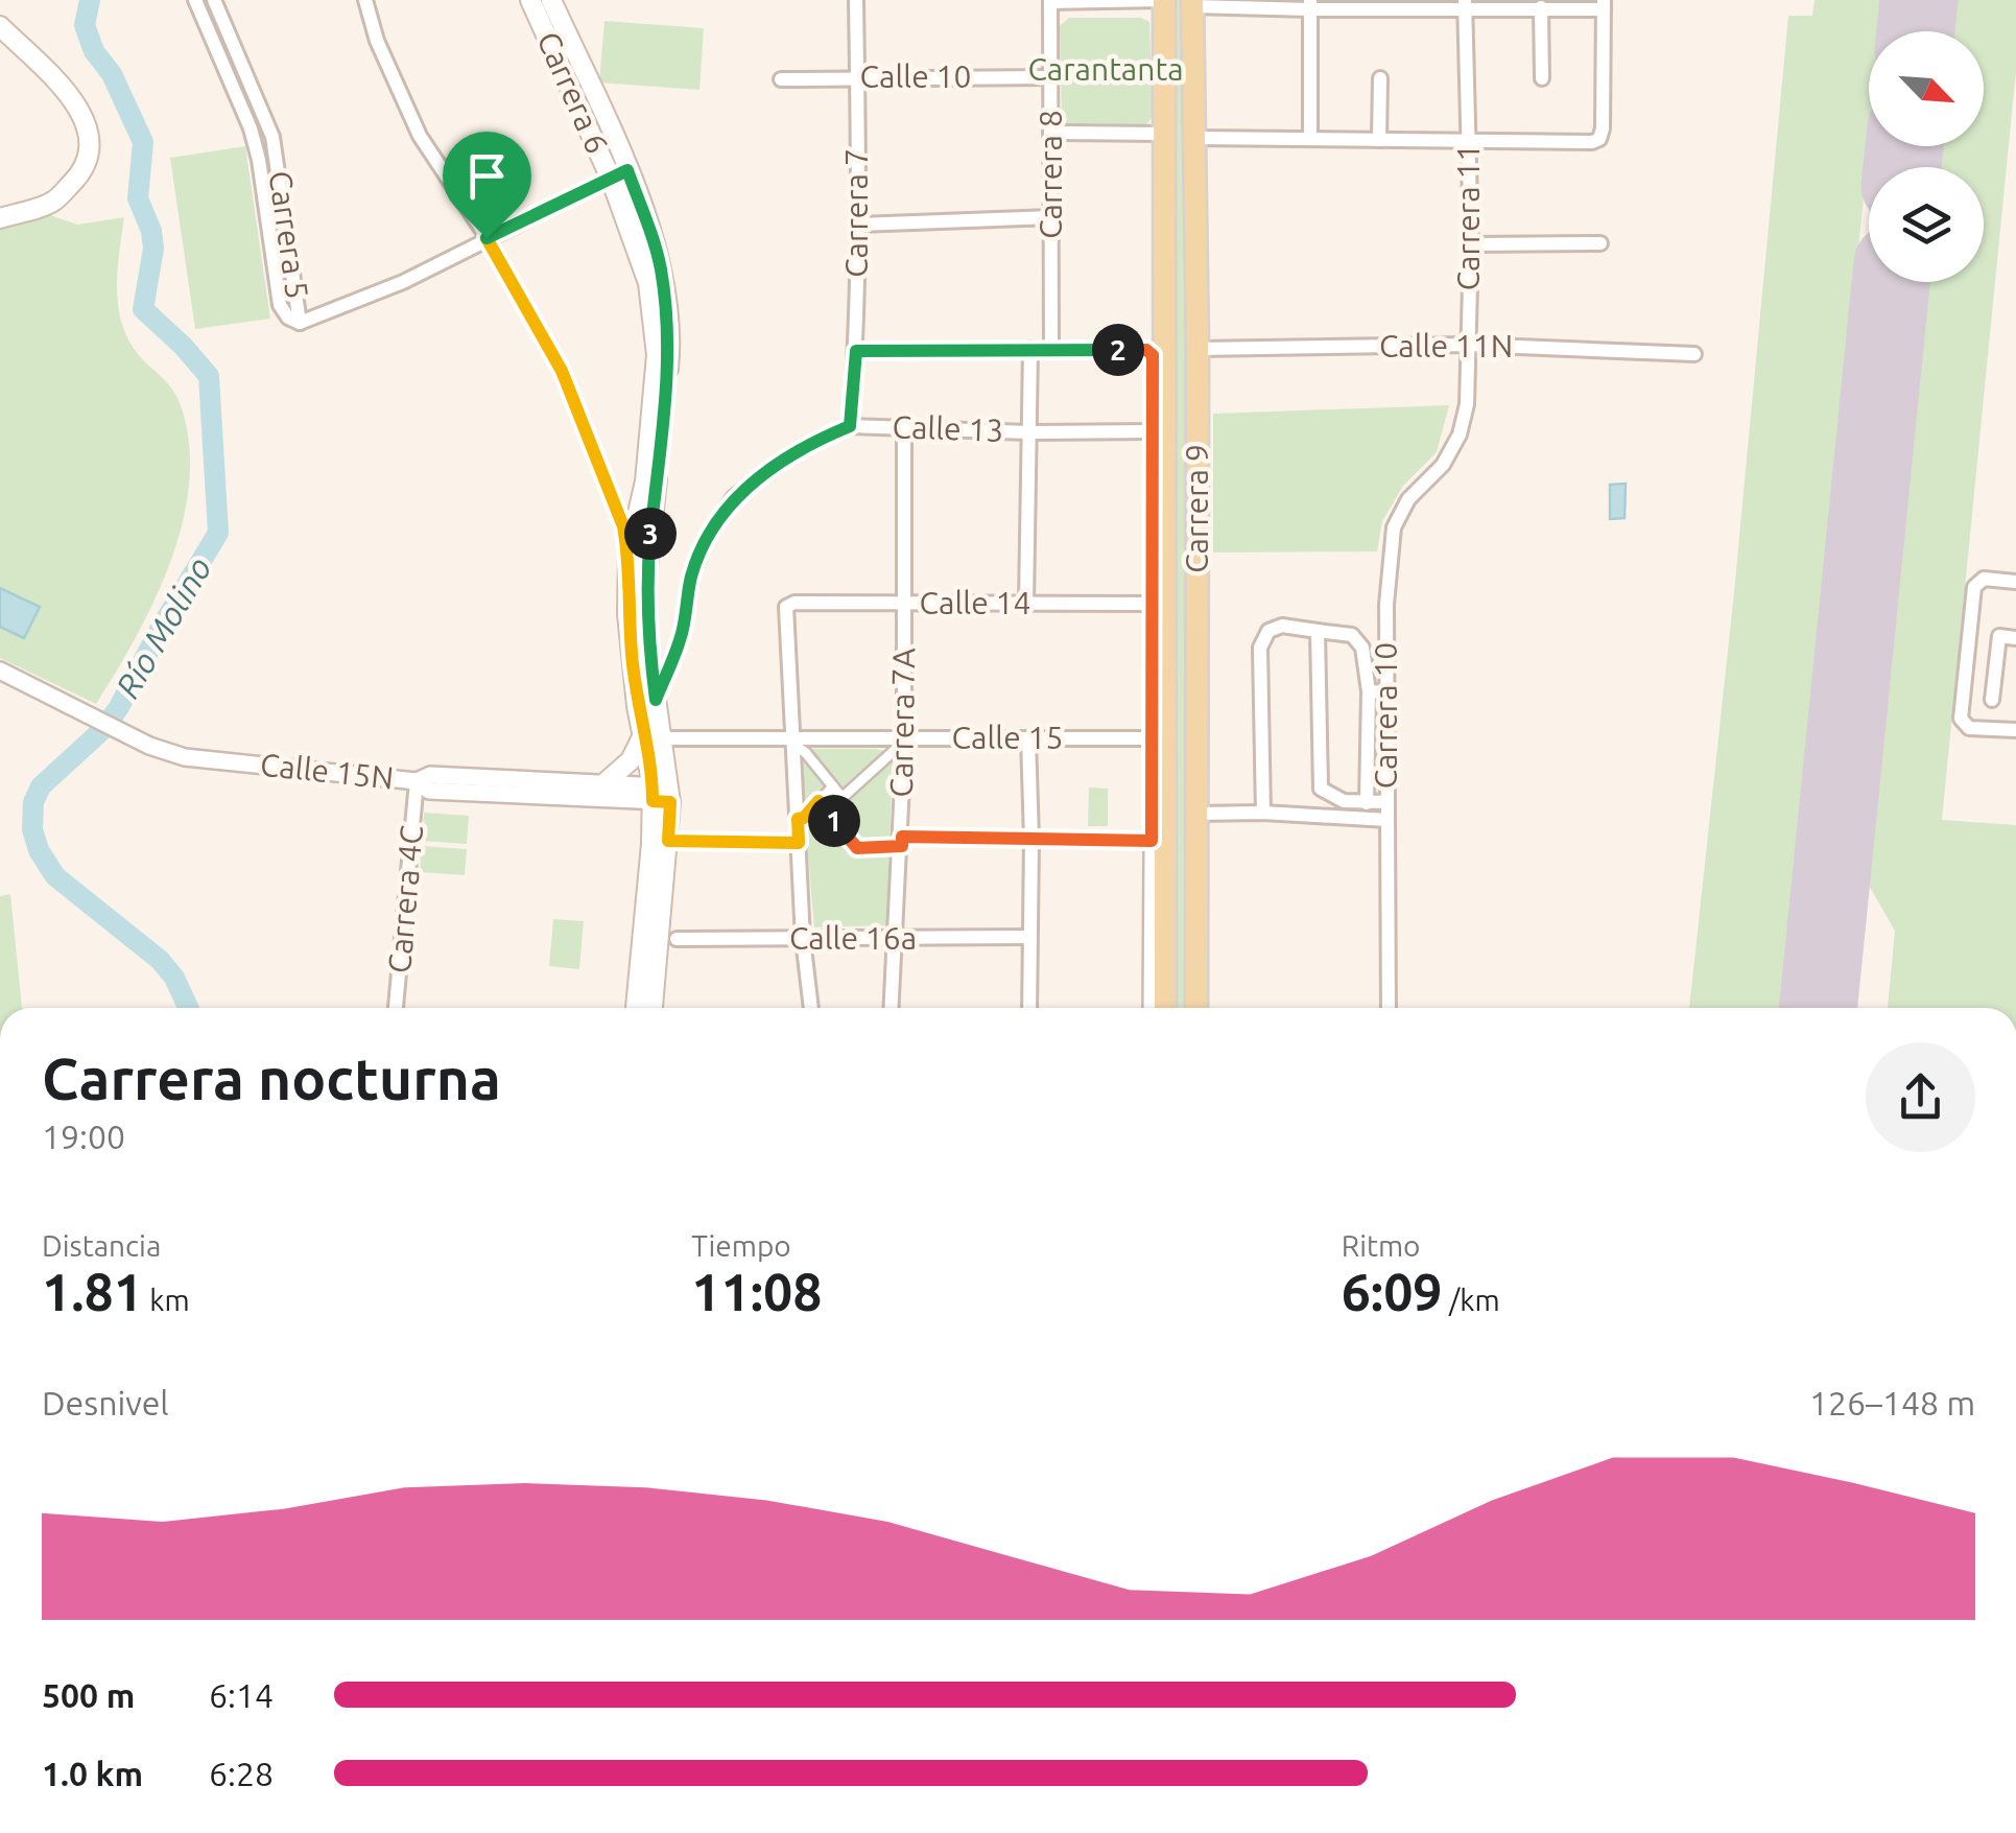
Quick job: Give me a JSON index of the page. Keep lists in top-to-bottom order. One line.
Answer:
{"streets":{"main road":["Carrera 6","Carrera 9"],"street":["Calle 10","Carrera 8","Carrera 7","Carrera 11","Carrera 5","Calle 11N","Calle 13","Calle 14","Carrera 10","Carrera 7A","Calle 15","Calle 15N","Carrera 4C","Calle 16a"]},"crossings":[["Calle 10","Carrera 8"],["Calle 10","Carrera 7"],["Carrera 6","Calle 13"],["Carrera 6","Calle 15"],["Carrera 6","Calle 15N"],["Carrera 7","Calle 13"],["Carrera 11","Calle 11N"],["Carrera 11","Carrera 10"],["Calle 11N","Carrera 9"],["Calle 13","Carrera 7A"],["Carrera 9","Calle 14"],["Carrera 9","Calle 15"],["Calle 14","Carrera 7A"],["Calle 14","Calle 15"],["Carrera 7A","Calle 15"],["Carrera 7A","Calle 16a"],["Calle 15N","Carrera 4C"]],"water":["Río Molino"],"parks":["Carantanta"],"north":"bottom right","page":{"pins":["2","3","1"],"heading":["Carrera nocturna","19:00"],"stats":[["Distancia","1.81 km"],["Tiempo","11:08"],["Ritmo","6:09 /km"]],"chart":["Desnivel","126–148 m"],"list":[{"name":"500 m","note":"6:14"},{"name":"1.0 km","note":"6:28"}]}}
